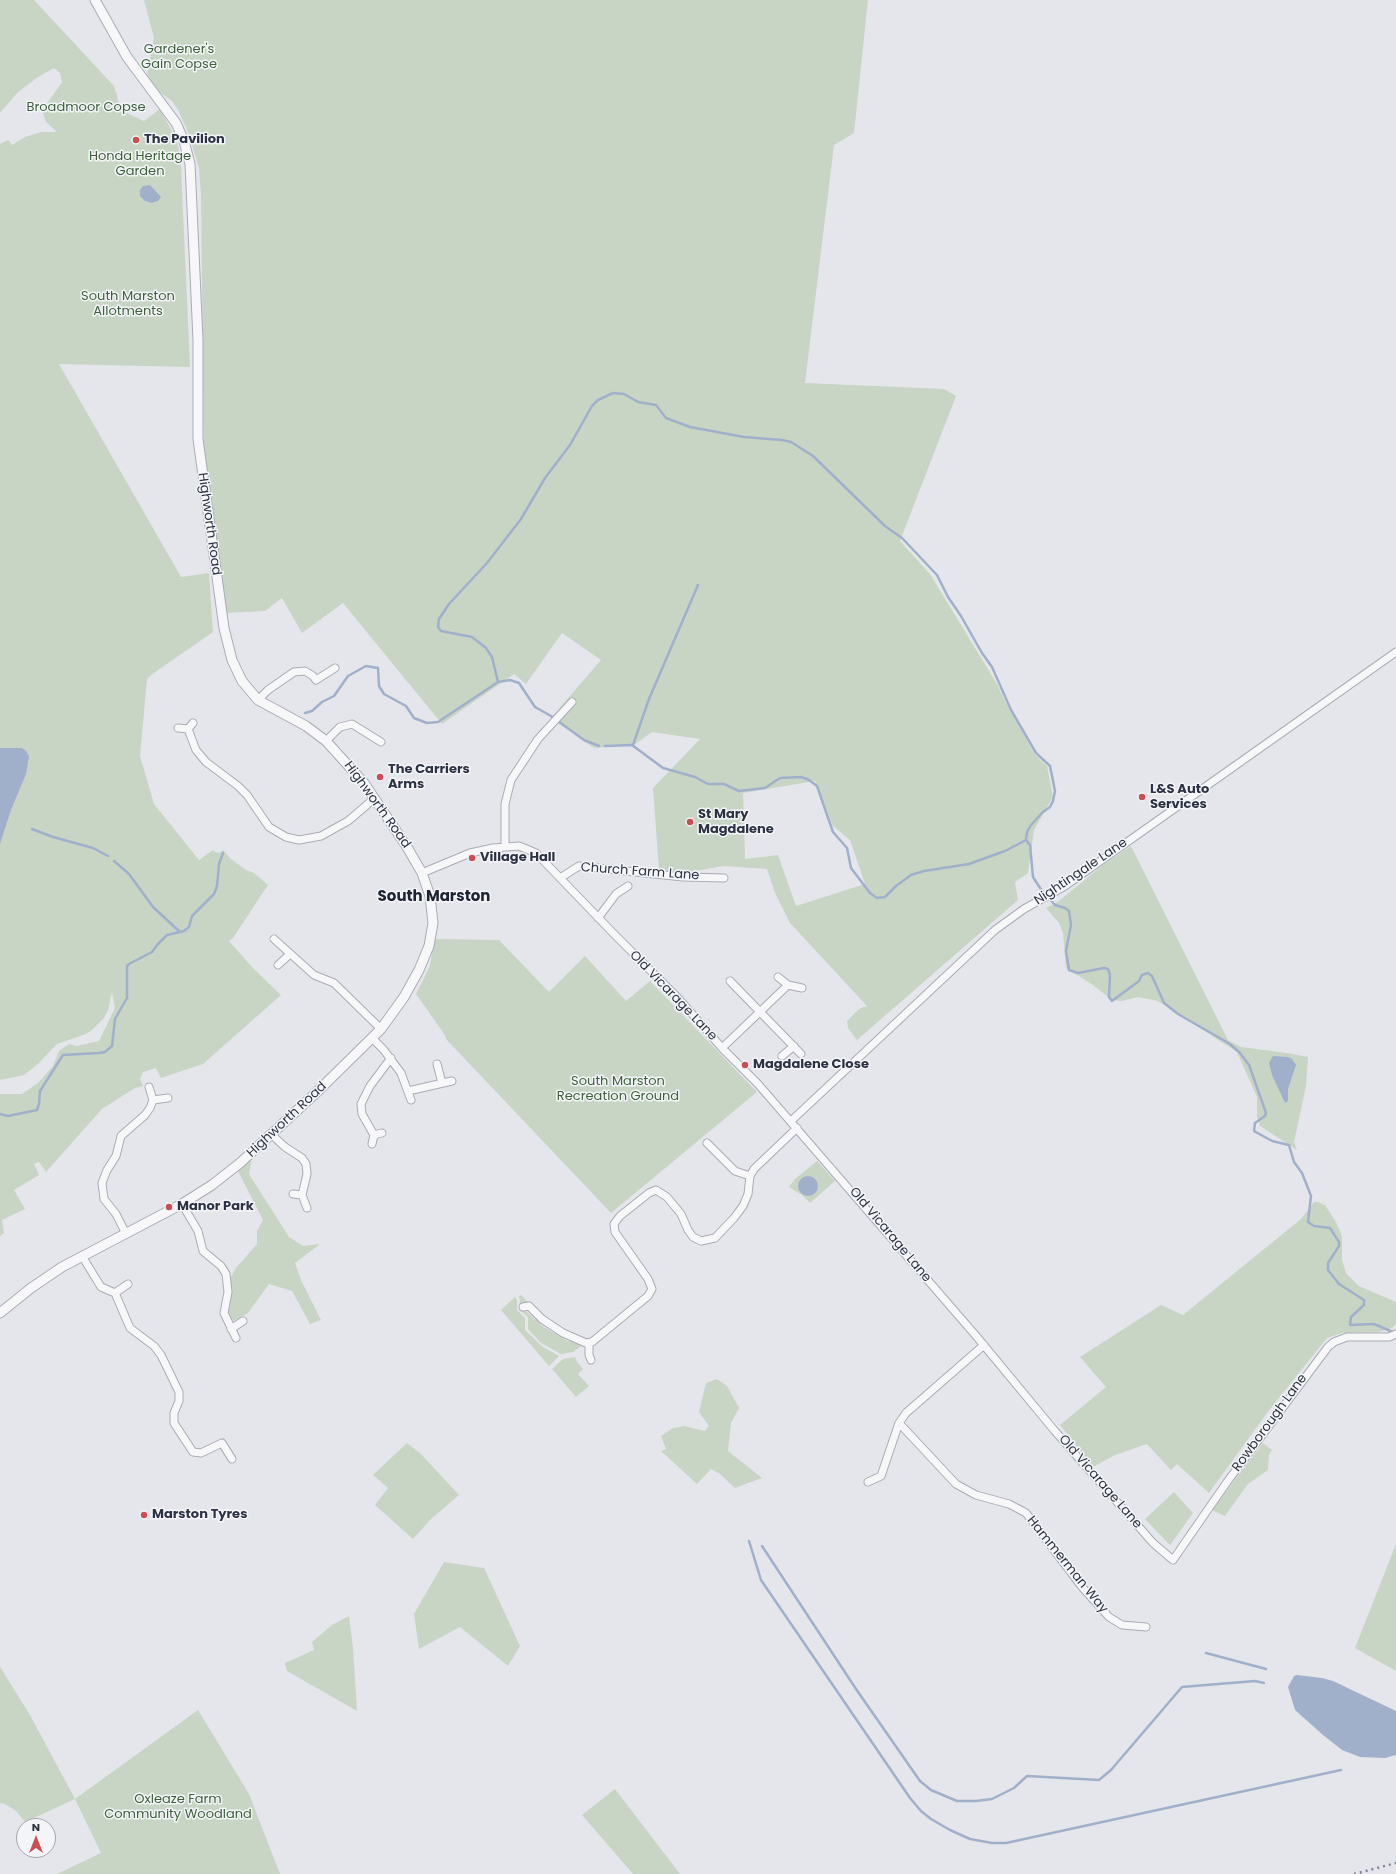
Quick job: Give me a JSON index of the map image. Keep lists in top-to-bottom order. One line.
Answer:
{"streets":{"street":["Highworth Road","Church Farm Lane","Nightingale Lane","Old Vicarage Lane","Rowborough Lane","Hammerman Way"]},"crossings":[["Highworth Road","Old Vicarage Lane"],["Church Farm Lane","Old Vicarage Lane"],["Nightingale Lane","Old Vicarage Lane"],["Old Vicarage Lane","Rowborough Lane"]],"districts":["South Marston"],"parks":["Gardener's Gain Copse","Broadmoor Copse","Honda Heritage Garden","South Marston Allotments","South Marston Recreation Ground","Oxleaze Farm Community Woodland"],"places":["The Pavilion","The Carriers Arms","L&S Auto Services","St Mary Magdalene","Village Hall","Magdalene Close","Manor Park","Marston Tyres"],"north":"top"}
